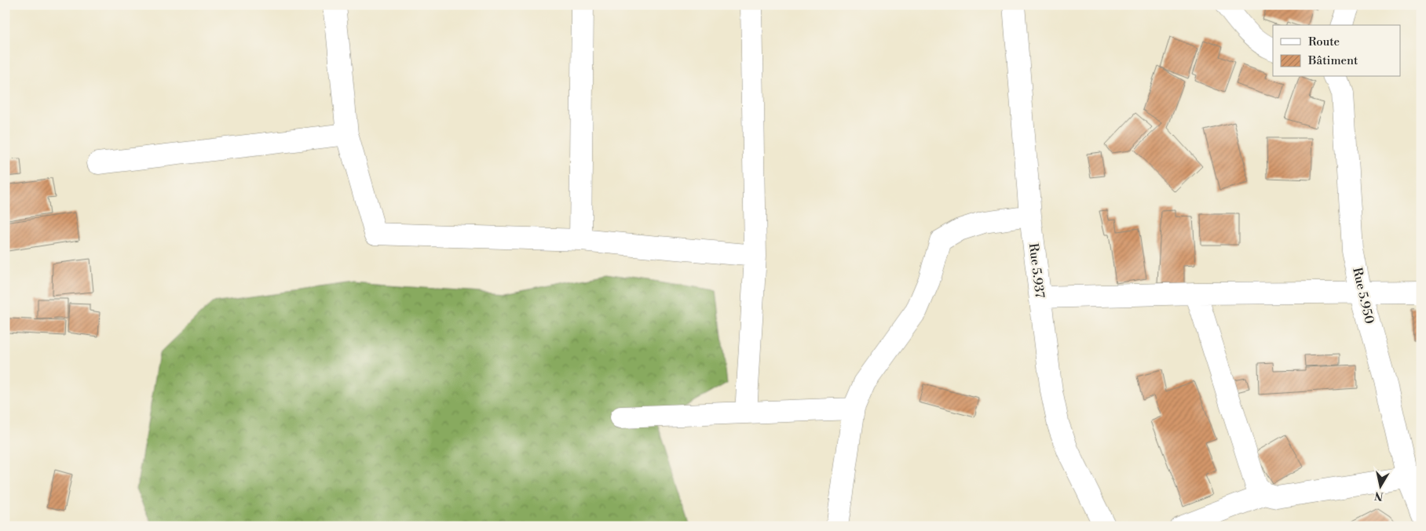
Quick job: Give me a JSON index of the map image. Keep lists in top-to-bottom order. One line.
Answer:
{"streets":{"street":["Rue 5.937","Rue 5.950"]},"legend":["Route","Bâtiment"],"north":"bottom"}
